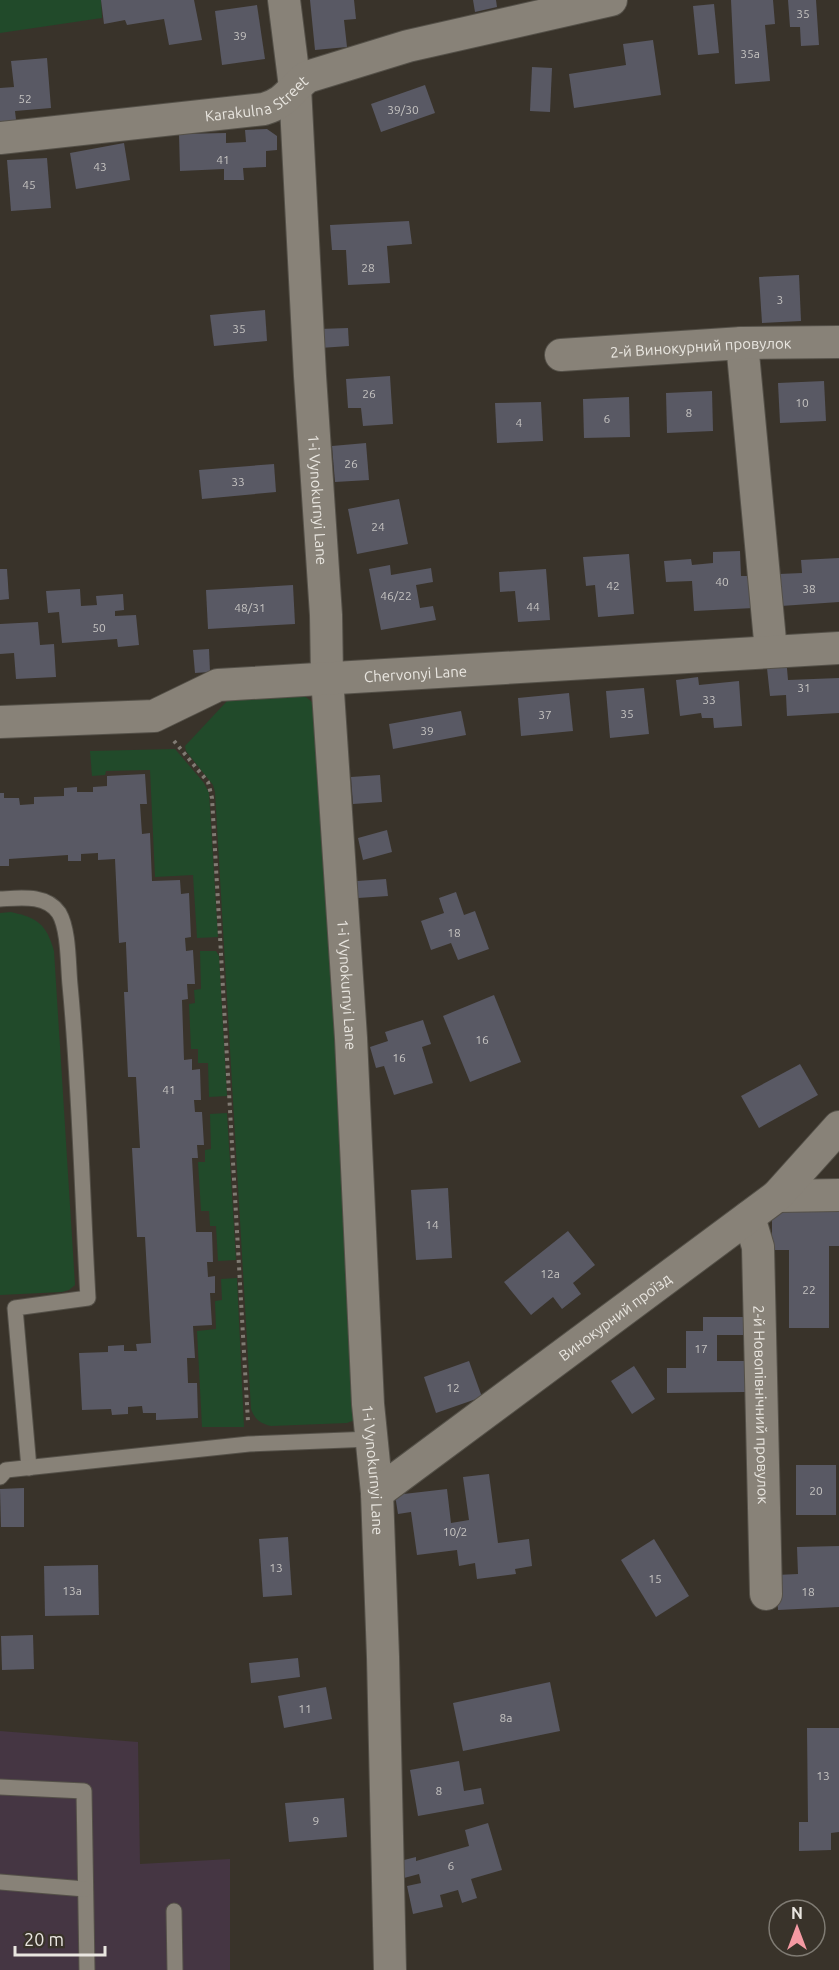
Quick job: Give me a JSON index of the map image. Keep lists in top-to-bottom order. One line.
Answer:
{"streets":{"street":["Karakulna Street","2-й Винокурний провулок","1-i Vynokurnyi Lane","Chervonyi Lane","Винокурний проїзд","2-й Новопівнічний провулок"]},"crossings":[["Karakulna Street","1-i Vynokurnyi Lane"],["1-i Vynokurnyi Lane","Chervonyi Lane"],["1-i Vynokurnyi Lane","Винокурний проїзд"],["Винокурний проїзд","2-й Новопівнічний провулок"]],"house_numbers":["35","39","35а","52","39/30","41","43","45","28","3","35","26","10","8","6","4","26","33","24","40","42","38","46/22","44","48/31","50","31","33","35","37","39","18","16","16","41","14","12а","22","17","12","20","10/2","13","15","13а","18","11","8а","13","8","9","6"],"scale_bar":"20 m","north":"top"}
